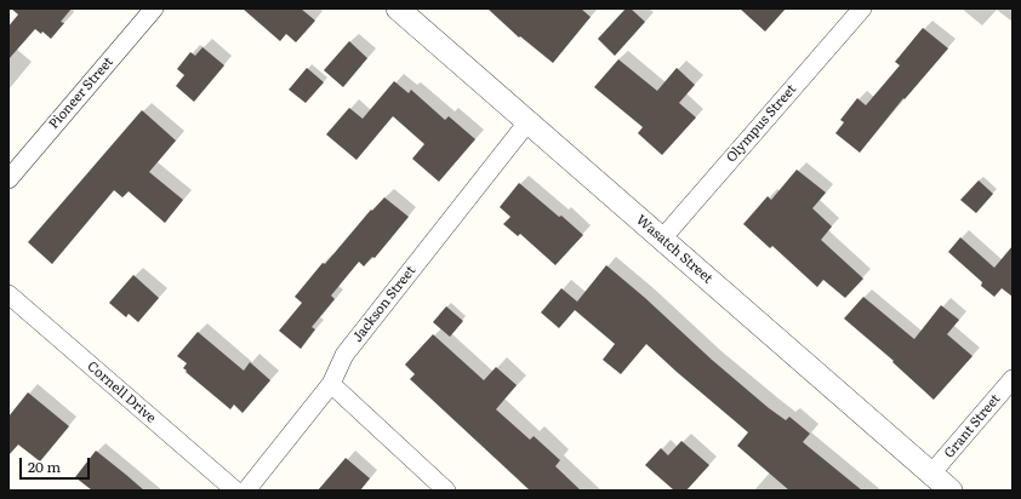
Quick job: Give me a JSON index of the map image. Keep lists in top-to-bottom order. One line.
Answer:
{"streets":{"street":["Pioneer Street","Olympus Street","Wasatch Street","Jackson Street","Cornell Drive","Grant Street"]},"crossings":[["Olympus Street","Wasatch Street"],["Wasatch Street","Jackson Street"],["Wasatch Street","Grant Street"]],"scale_bar":"20 m"}
